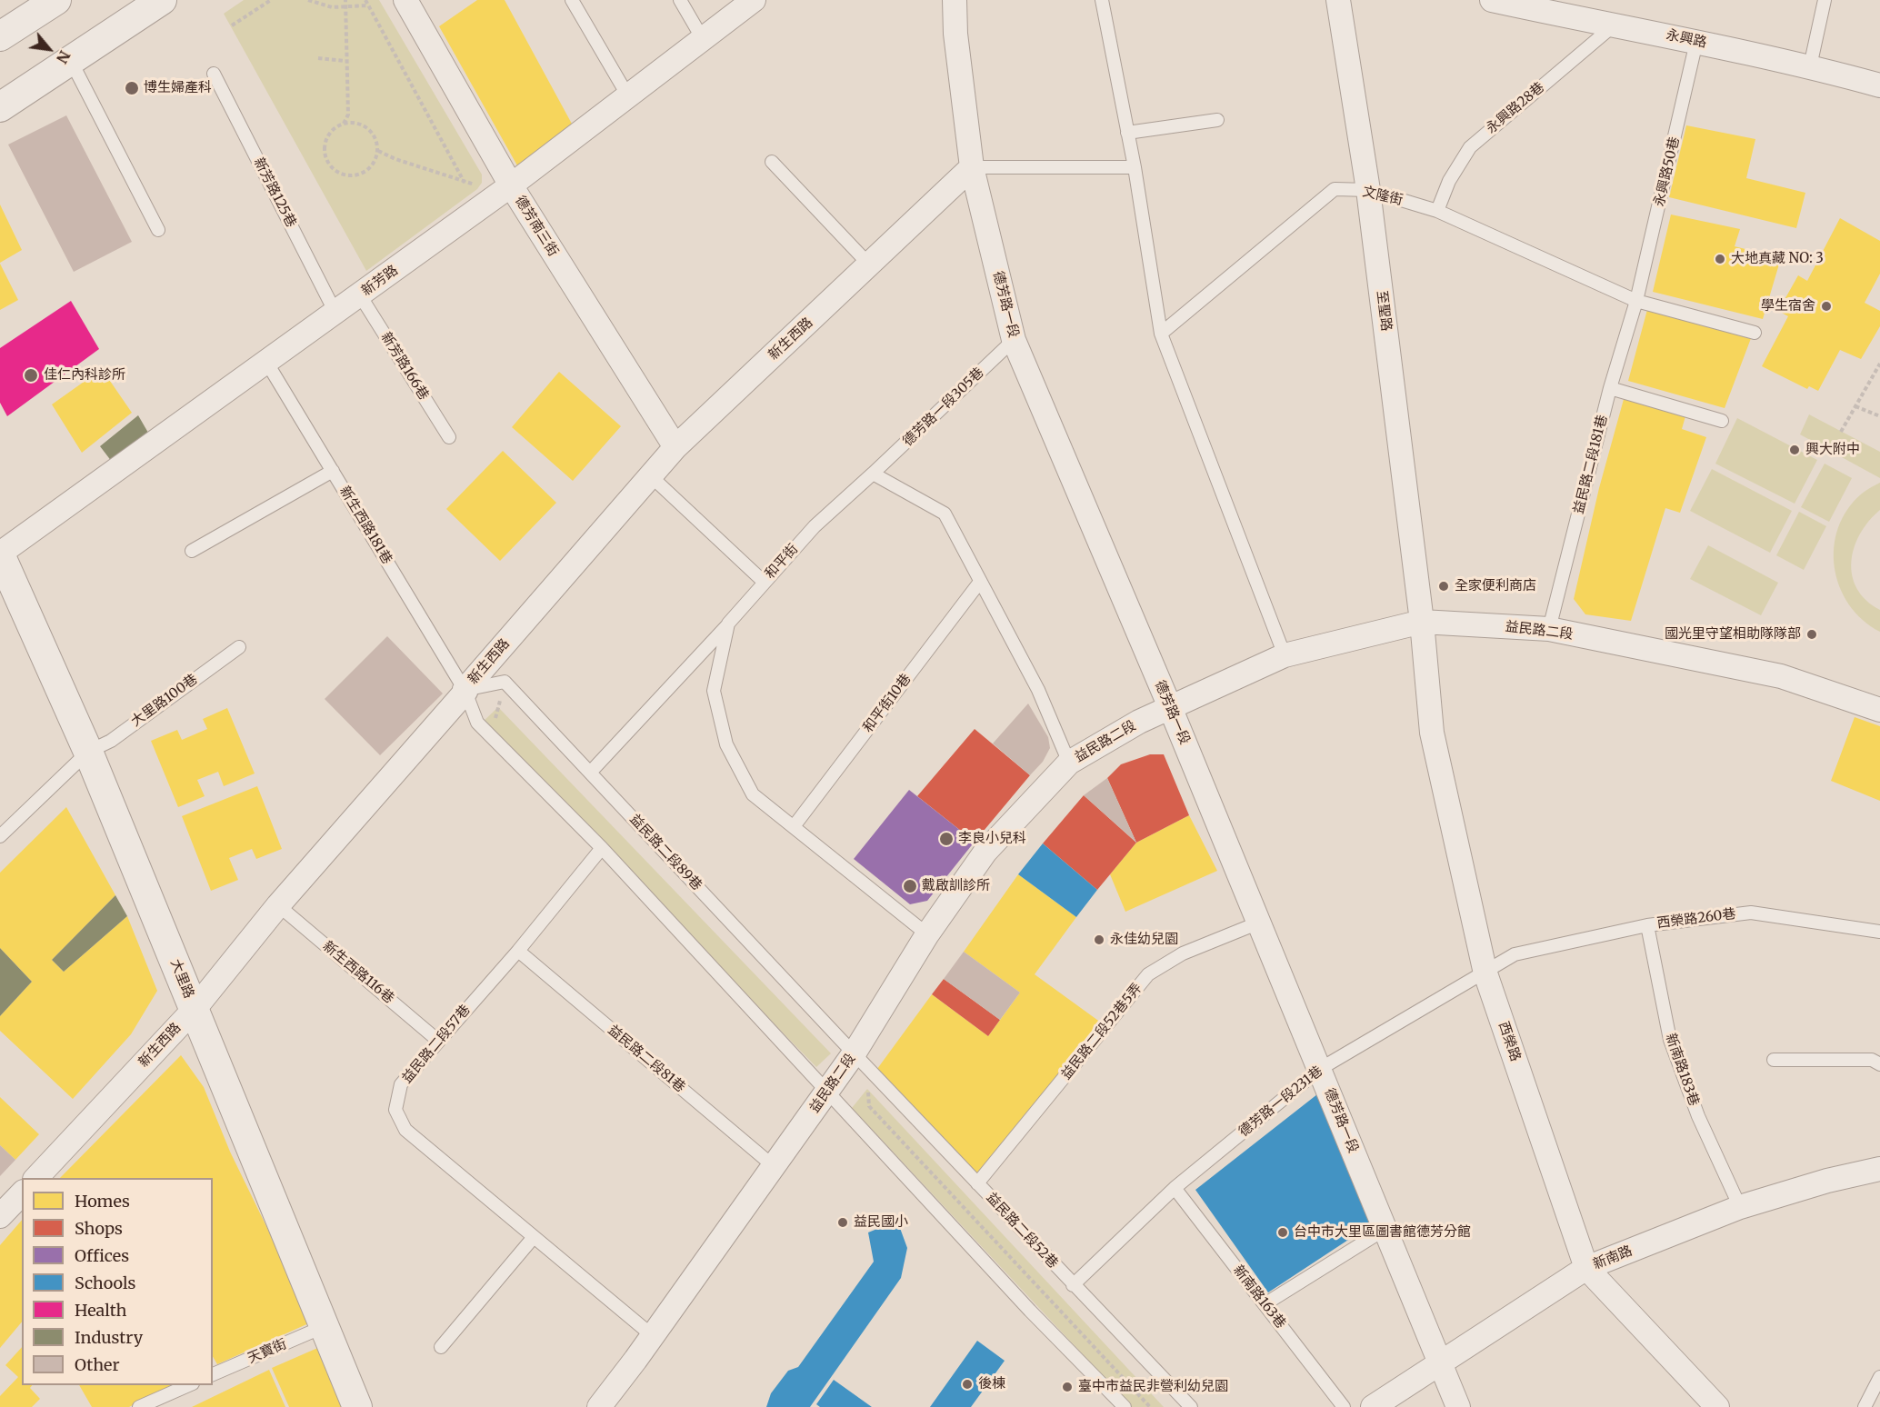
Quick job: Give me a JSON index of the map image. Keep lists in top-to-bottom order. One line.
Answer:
{"streets":{"street":["永興路","德芳南三街","新芳路","德芳路一段","至聖路","新生西路","益民路二段","大里路","西榮路","新南路"],"lane":["永興路28巷","永興路50巷","新芳路125巷","文隆街","新芳路166巷","德芳路一段305巷","益民路二段181巷","新生西路181巷","和平街","大里路100巷","和平街10巷","益民路二段89巷","西榮路260巷","新生西路116巷","益民路二段52巷5弄","益民路二段57巷","益民路二段81巷","新南路183巷","德芳路一段231巷","益民路二段52巷","新南路163巷","天寶街"]},"crossings":[["永興路","永興路28巷"],["永興路","永興路50巷"],["永興路28巷","文隆街"],["永興路50巷","文隆街"],["永興路50巷","益民路二段181巷"],["新芳路125巷","新芳路"],["文隆街","至聖路"],["文隆街","益民路二段181巷"],["德芳南三街","新芳路"],["德芳南三街","新生西路"],["新芳路","新芳路166巷"],["新芳路","新生西路181巷"],["新芳路","大里路"],["德芳路一段","新生西路"],["德芳路一段","德芳路一段305巷"],["德芳路一段","益民路二段"],["德芳路一段","益民路二段52巷5弄"],["德芳路一段","德芳路一段231巷"],["德芳路一段","新南路"],["至聖路","益民路二段"],["至聖路","西榮路"],["新生西路","新生西路181巷"],["新生西路","益民路二段89巷"],["新生西路","新生西路116巷"],["新生西路","大里路"],["德芳路一段305巷","和平街"],["益民路二段181巷","益民路二段"],["新生西路181巷","益民路二段89巷"],["和平街","益民路二段"],["和平街","和平街10巷"],["益民路二段","益民路二段89巷"],["益民路二段","西榮路"],["益民路二段","益民路二段57巷"],["益民路二段","益民路二段81巷"],["益民路二段","益民路二段52巷"],["大里路100巷","大里路"],["益民路二段89巷","益民路二段52巷"],["西榮路260巷","新南路183巷"],["西榮路260巷","德芳路一段231巷"],["新生西路116巷","益民路二段57巷"],["大里路","天寶街"],["益民路二段52巷5弄","益民路二段52巷"],["西榮路","德芳路一段231巷"],["西榮路","新南路"],["益民路二段57巷","益民路二段81巷"],["新南路183巷","新南路"],["德芳路一段231巷","益民路二段52巷"],["德芳路一段231巷","新南路163巷"]],"places":["博生婦產科","大地真藏 NO: 3","學生宿舍","佳仁內科診所","興大附中","全家便利商店","國光里守望相助隊隊部","李良小兒科","戴啟訓診所","永佳幼兒園","益民國小","台中市大里區圖書館德芳分館","後棟","臺中市益民非營利幼兒園"],"legend":["Homes","Shops","Offices","Schools","Health","Industry","Other"],"north":"bottom right"}
